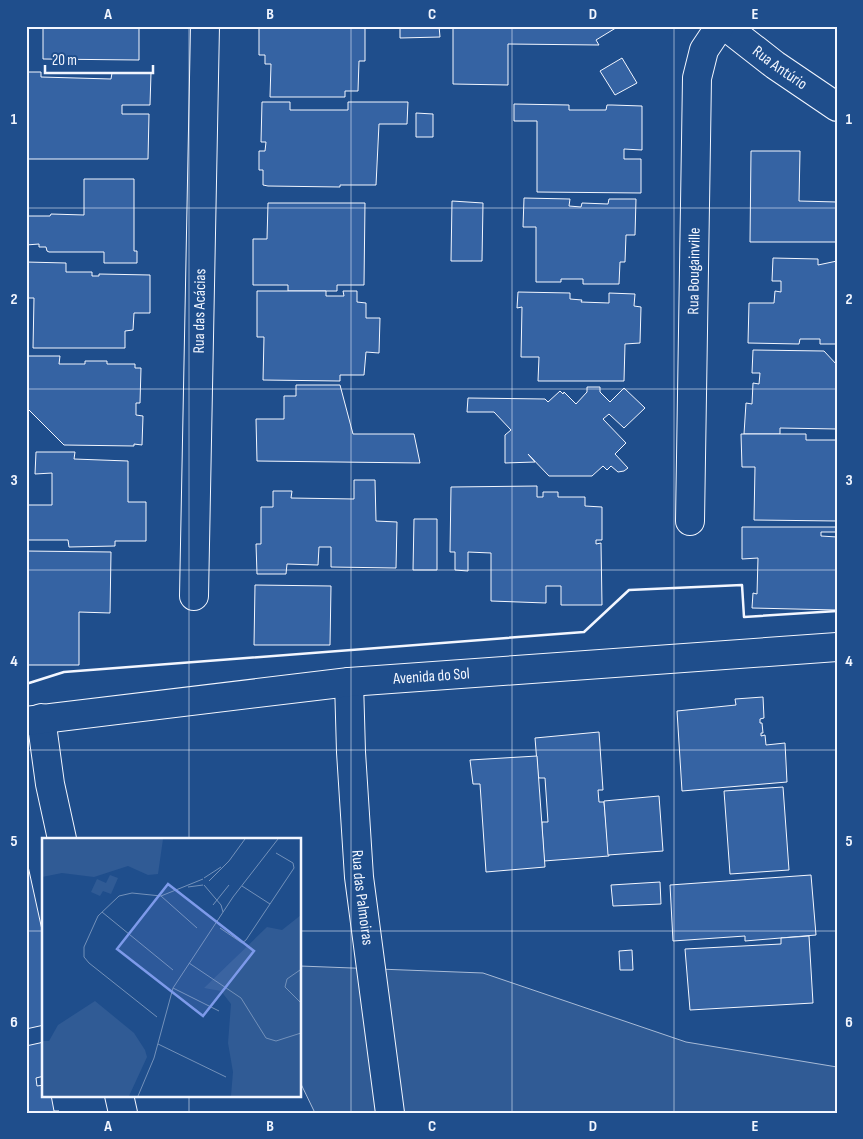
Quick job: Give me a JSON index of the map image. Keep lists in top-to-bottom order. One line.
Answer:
{"streets":{"street":["Rua Antúrio","Rua Bougainville","Rua das Acácias","Avenida do Sol","Rua das Palmoiras"]},"crossings":[["Avenida do Sol","Rua das Palmoiras"]],"scale_bar":"20 m","grid":{"columns":["A","B","C","D","E"],"rows":["1","2","3","4","5","6"]}}
